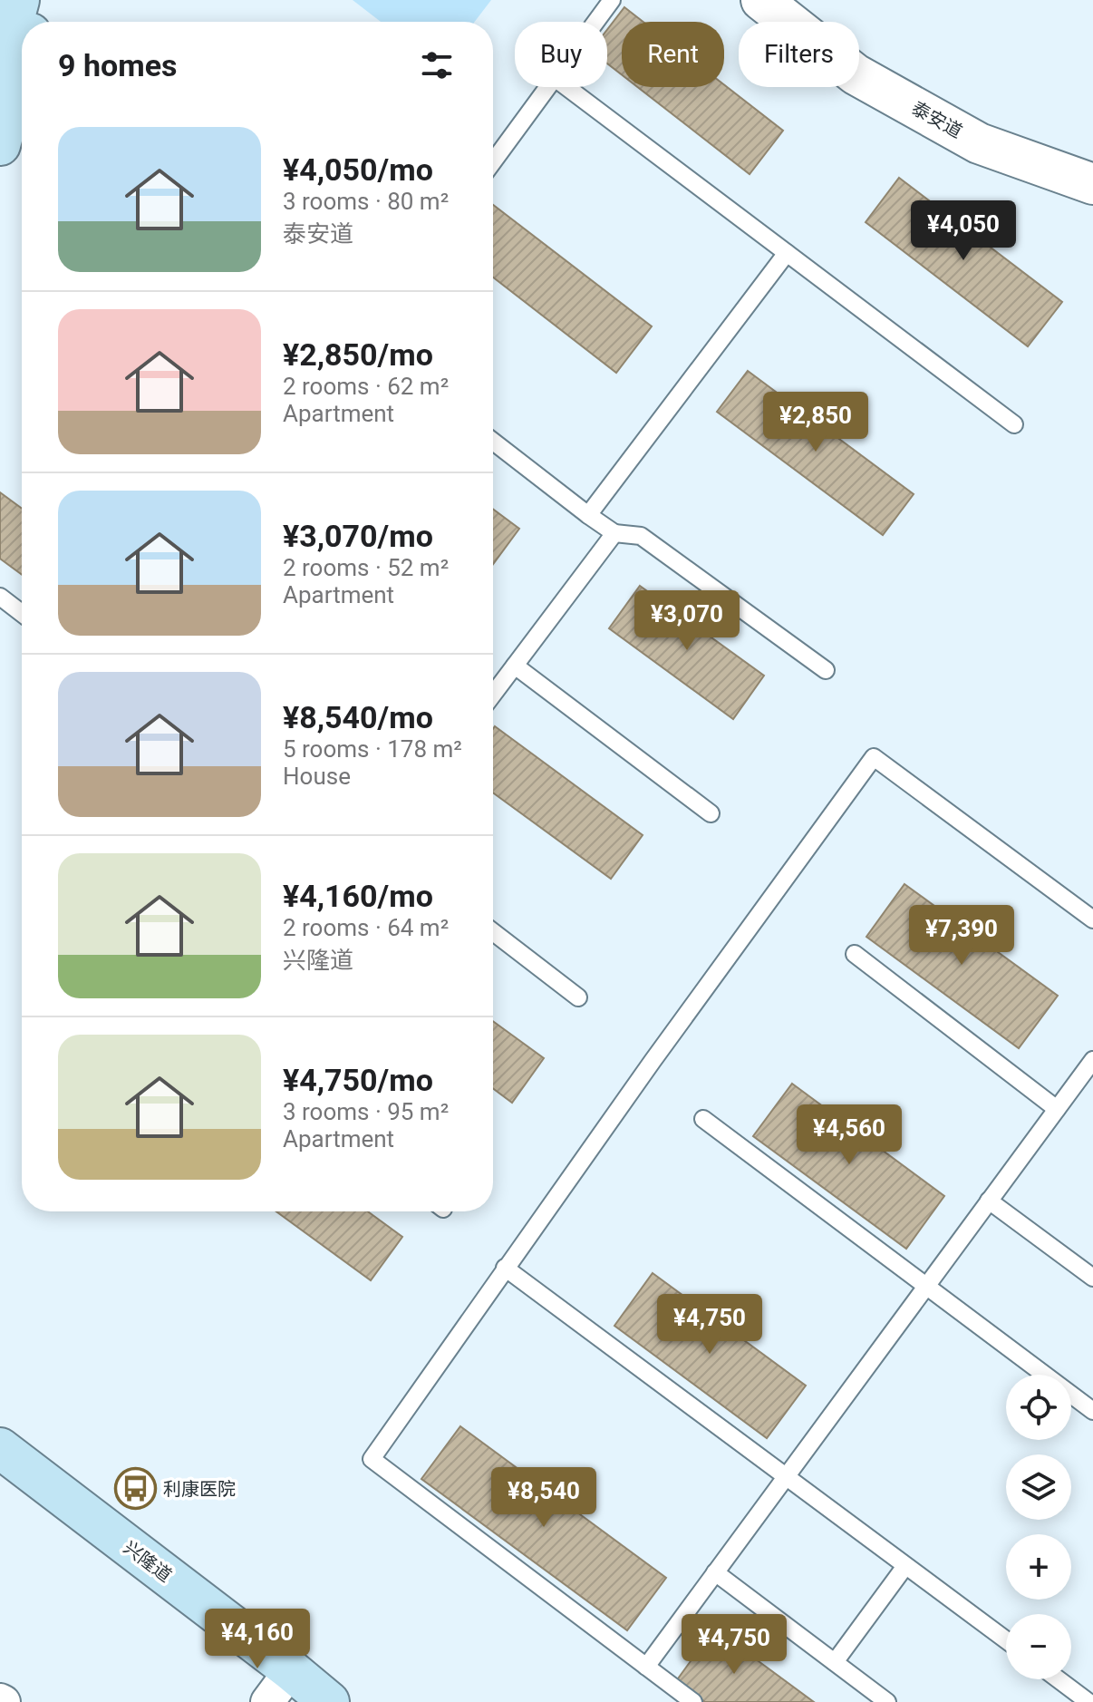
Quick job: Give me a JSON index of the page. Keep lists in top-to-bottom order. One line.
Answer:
{"streets":{"main road":["兴隆道"],"street":["泰安道"]},"places":{"bus stop":["利康医院"]},"page":{"chip":["Buy","Rent","Filters"],"heading":"9 homes","list":[{"name":"¥4,050/mo","note":"3 rooms · 80 m² · 泰安道"},{"name":"¥2,850/mo","note":"2 rooms · 62 m² · Apartment"},{"name":"¥3,070/mo","note":"2 rooms · 52 m² · Apartment"},{"name":"¥8,540/mo","note":"5 rooms · 178 m² · House"},{"name":"¥4,160/mo","note":"2 rooms · 64 m² · 兴隆道"},{"name":"¥4,750/mo","note":"3 rooms · 95 m² · Apartment"}],"price":["¥4,050","¥2,850","¥3,070","¥7,390","¥4,560","¥4,750","¥8,540","¥4,160","¥4,750"],"map_buttons":["+","−"]}}
